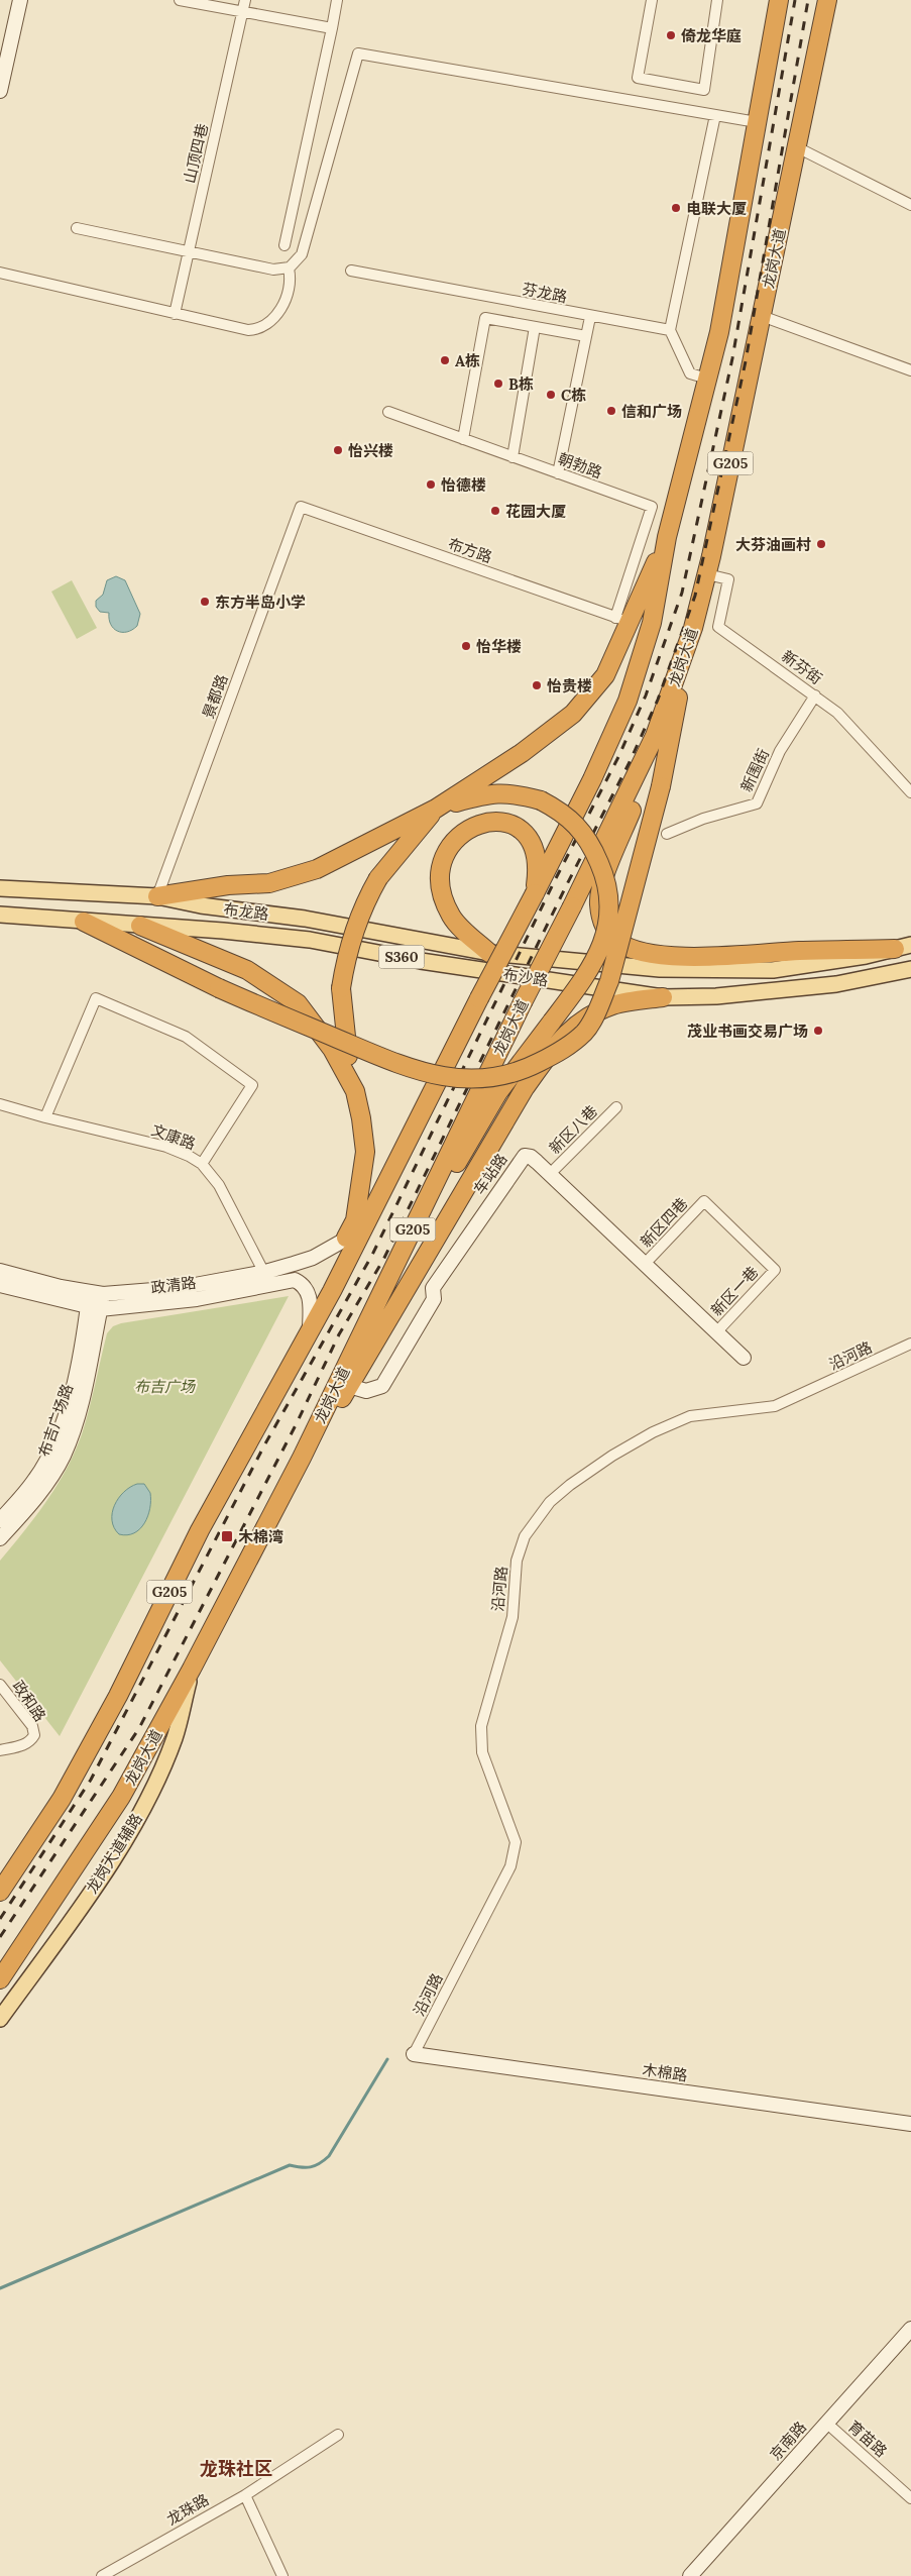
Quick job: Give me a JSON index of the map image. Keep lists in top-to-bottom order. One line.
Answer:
{"streets":{"highway":["龙岗大道","G205"],"main road":["布龙路","S360","布沙路","龙岗大道辅路"],"street":["山顶四巷","芬龙路","朝勃路","布方路","新芬街","景都路","新围街","新区八巷","文康路","车站路","新区四巷","政清路","新区一巷","沿河路","布吉广场路","政和路","木棉路","育苗路","京南路","龙珠路"]},"crossings":[["龙岗大道","新芬街"],["龙岗大道","龙岗大道辅路"],["G205","政清路"],["朝勃路","布方路"],["布方路","景都路"],["新芬街","新围街"],["景都路","布龙路"],["布龙路","布沙路"],["S360","布沙路"],["新区八巷","车站路"],["文康路","政清路"],["车站路","新区四巷"],["车站路","新区一巷"],["新区四巷","新区一巷"],["政清路","布吉广场路"],["沿河路","木棉路"],["育苗路","京南路"]],"districts":["龙珠社区"],"parks":["布吉广场"],"places":{"other":["倚龙华庭","电联大厦","A栋","B栋","C栋","信和广场","怡兴楼","怡德楼","花园大厦","大芬油画村","东方半岛小学","怡华楼","怡贵楼","茂业书画交易广场"],"transit":["木棉湾"]}}
